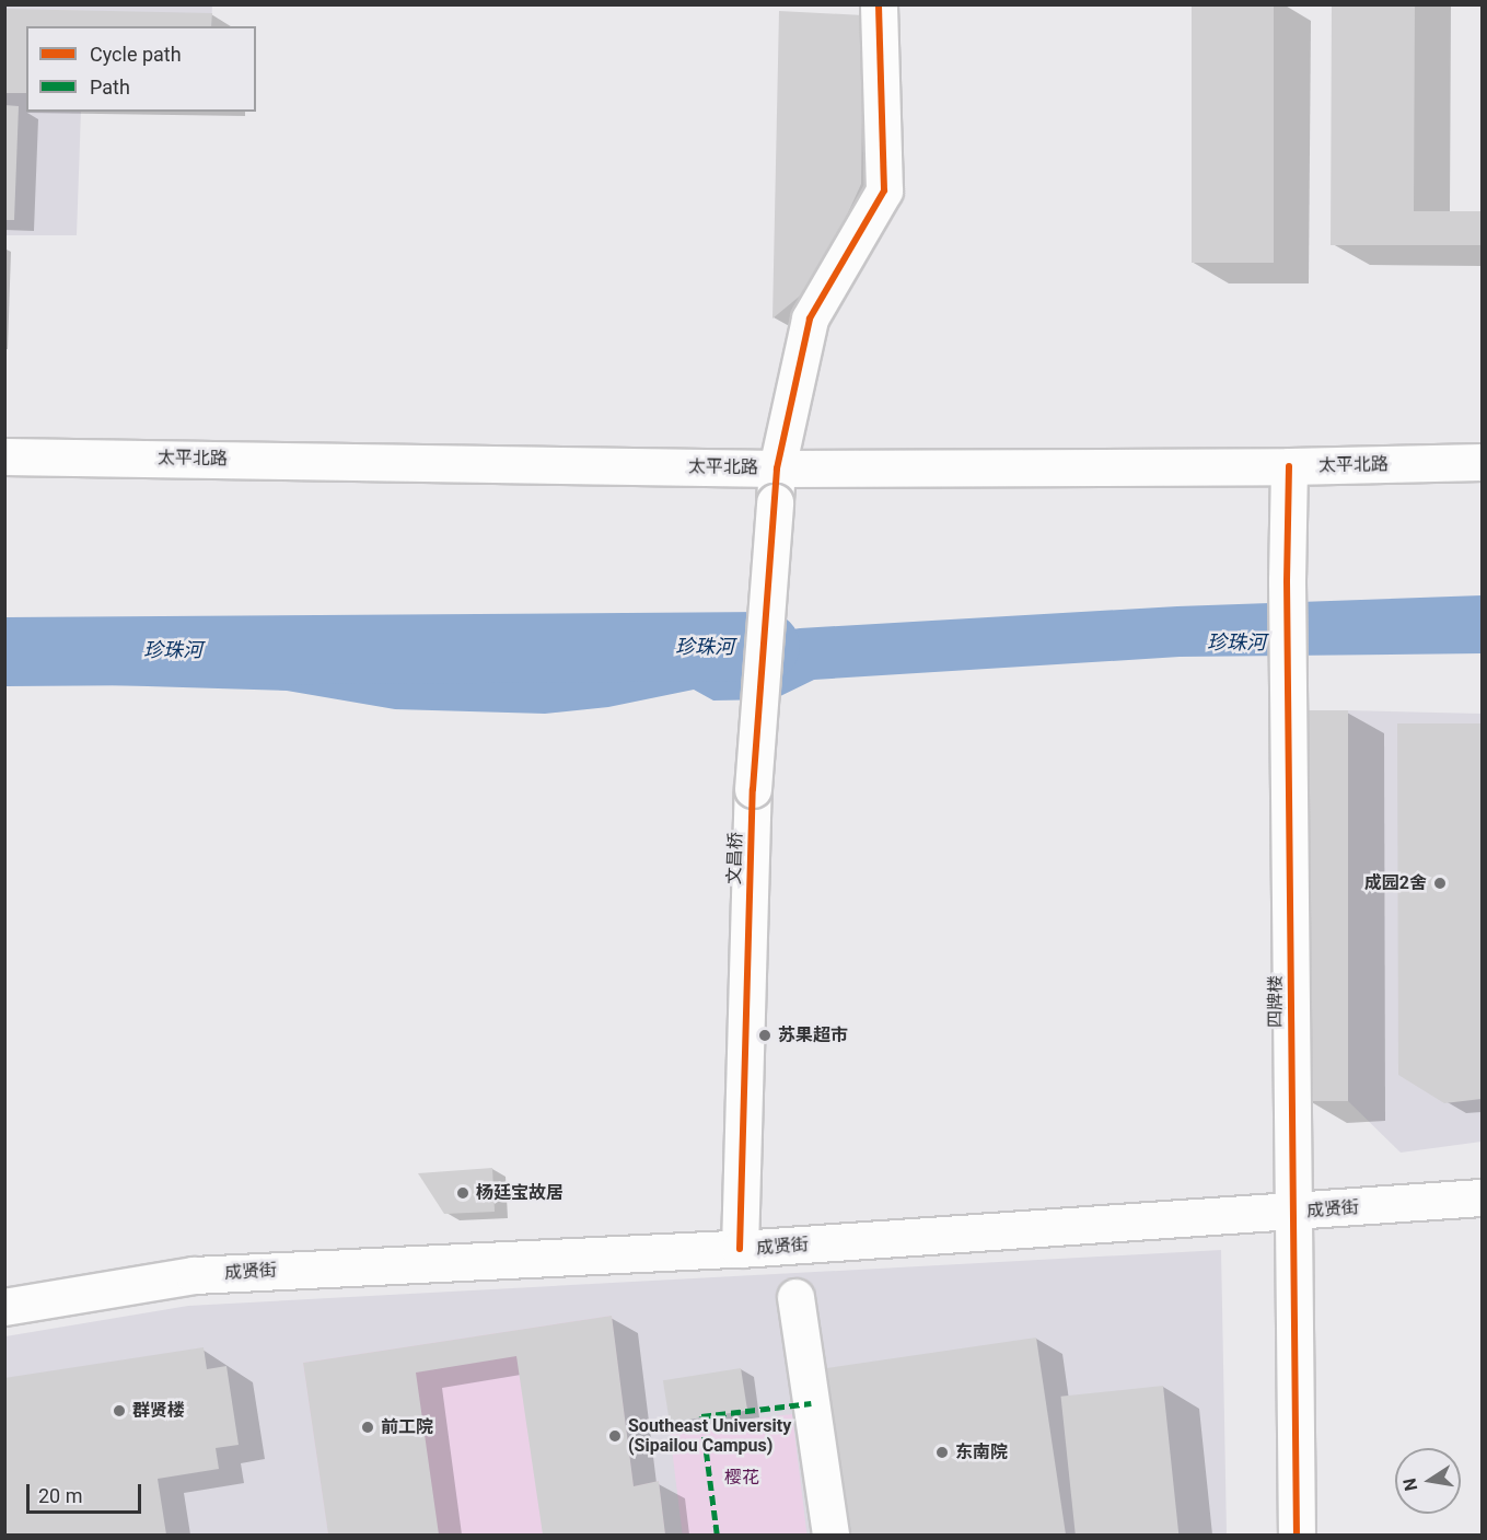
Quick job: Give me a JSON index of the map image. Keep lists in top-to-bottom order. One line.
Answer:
{"streets":{"street":["太平北路","文昌桥","四牌楼","成贤街"]},"crossings":[["太平北路","文昌桥"],["太平北路","四牌楼"],["文昌桥","成贤街"],["四牌楼","成贤街"]],"water":["珍珠河"],"parks":["樱花"],"places":["成园2舍","苏果超市","杨廷宝故居","群贤楼","前工院","Southeast University (Sipailou Campus)","东南院"],"legend":["Cycle path","Path"],"scale_bar":"20 m","north":"left"}
